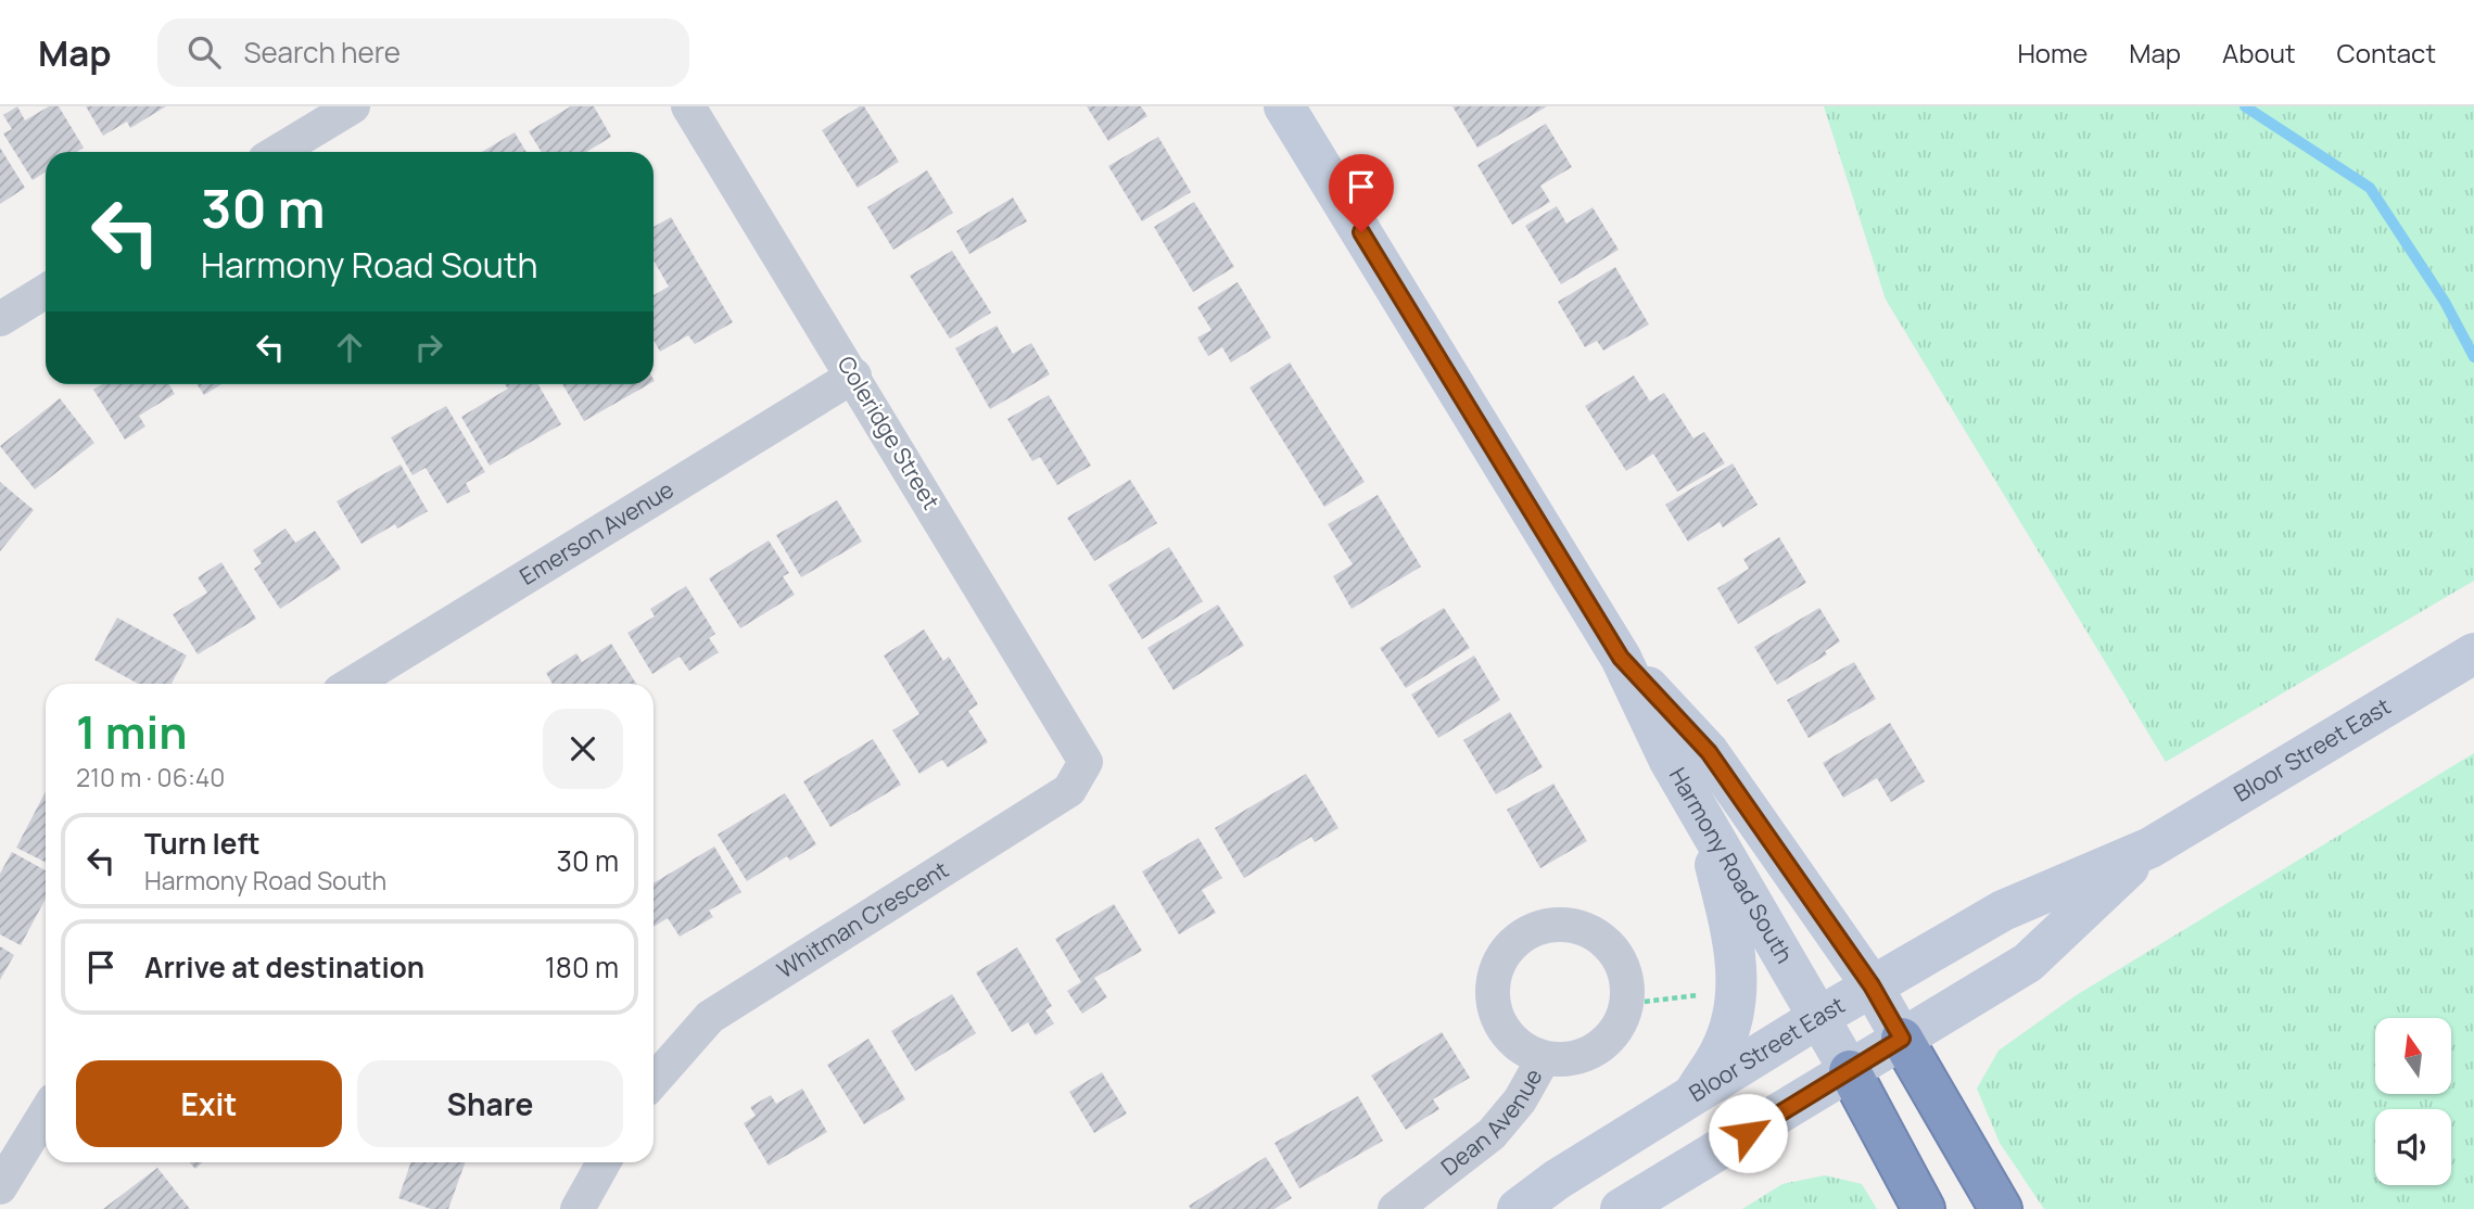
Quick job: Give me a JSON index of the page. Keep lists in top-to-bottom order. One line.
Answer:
{"streets":{"main road":["Bloor Street East","Harmony Road South"],"street":["Coleridge Street","Emerson Avenue","Whitman Crescent","Dean Avenue"]},"crossings":[["Coleridge Street","Emerson Avenue"],["Coleridge Street","Whitman Crescent"],["Bloor Street East","Harmony Road South"]],"north":"top","page":{"header":"Map","search":"Search here","nav":["Home","Map","About","Contact"],"turn":["30 m","Harmony Road South"],"heading":["1 min","210 m · 06:40"],"list":[{"name":"Turn left","note":"Harmony Road South","value":"30 m"},{"name":"Arrive at destination","value":"180 m"}],"buttons":["Exit","Share"]}}
